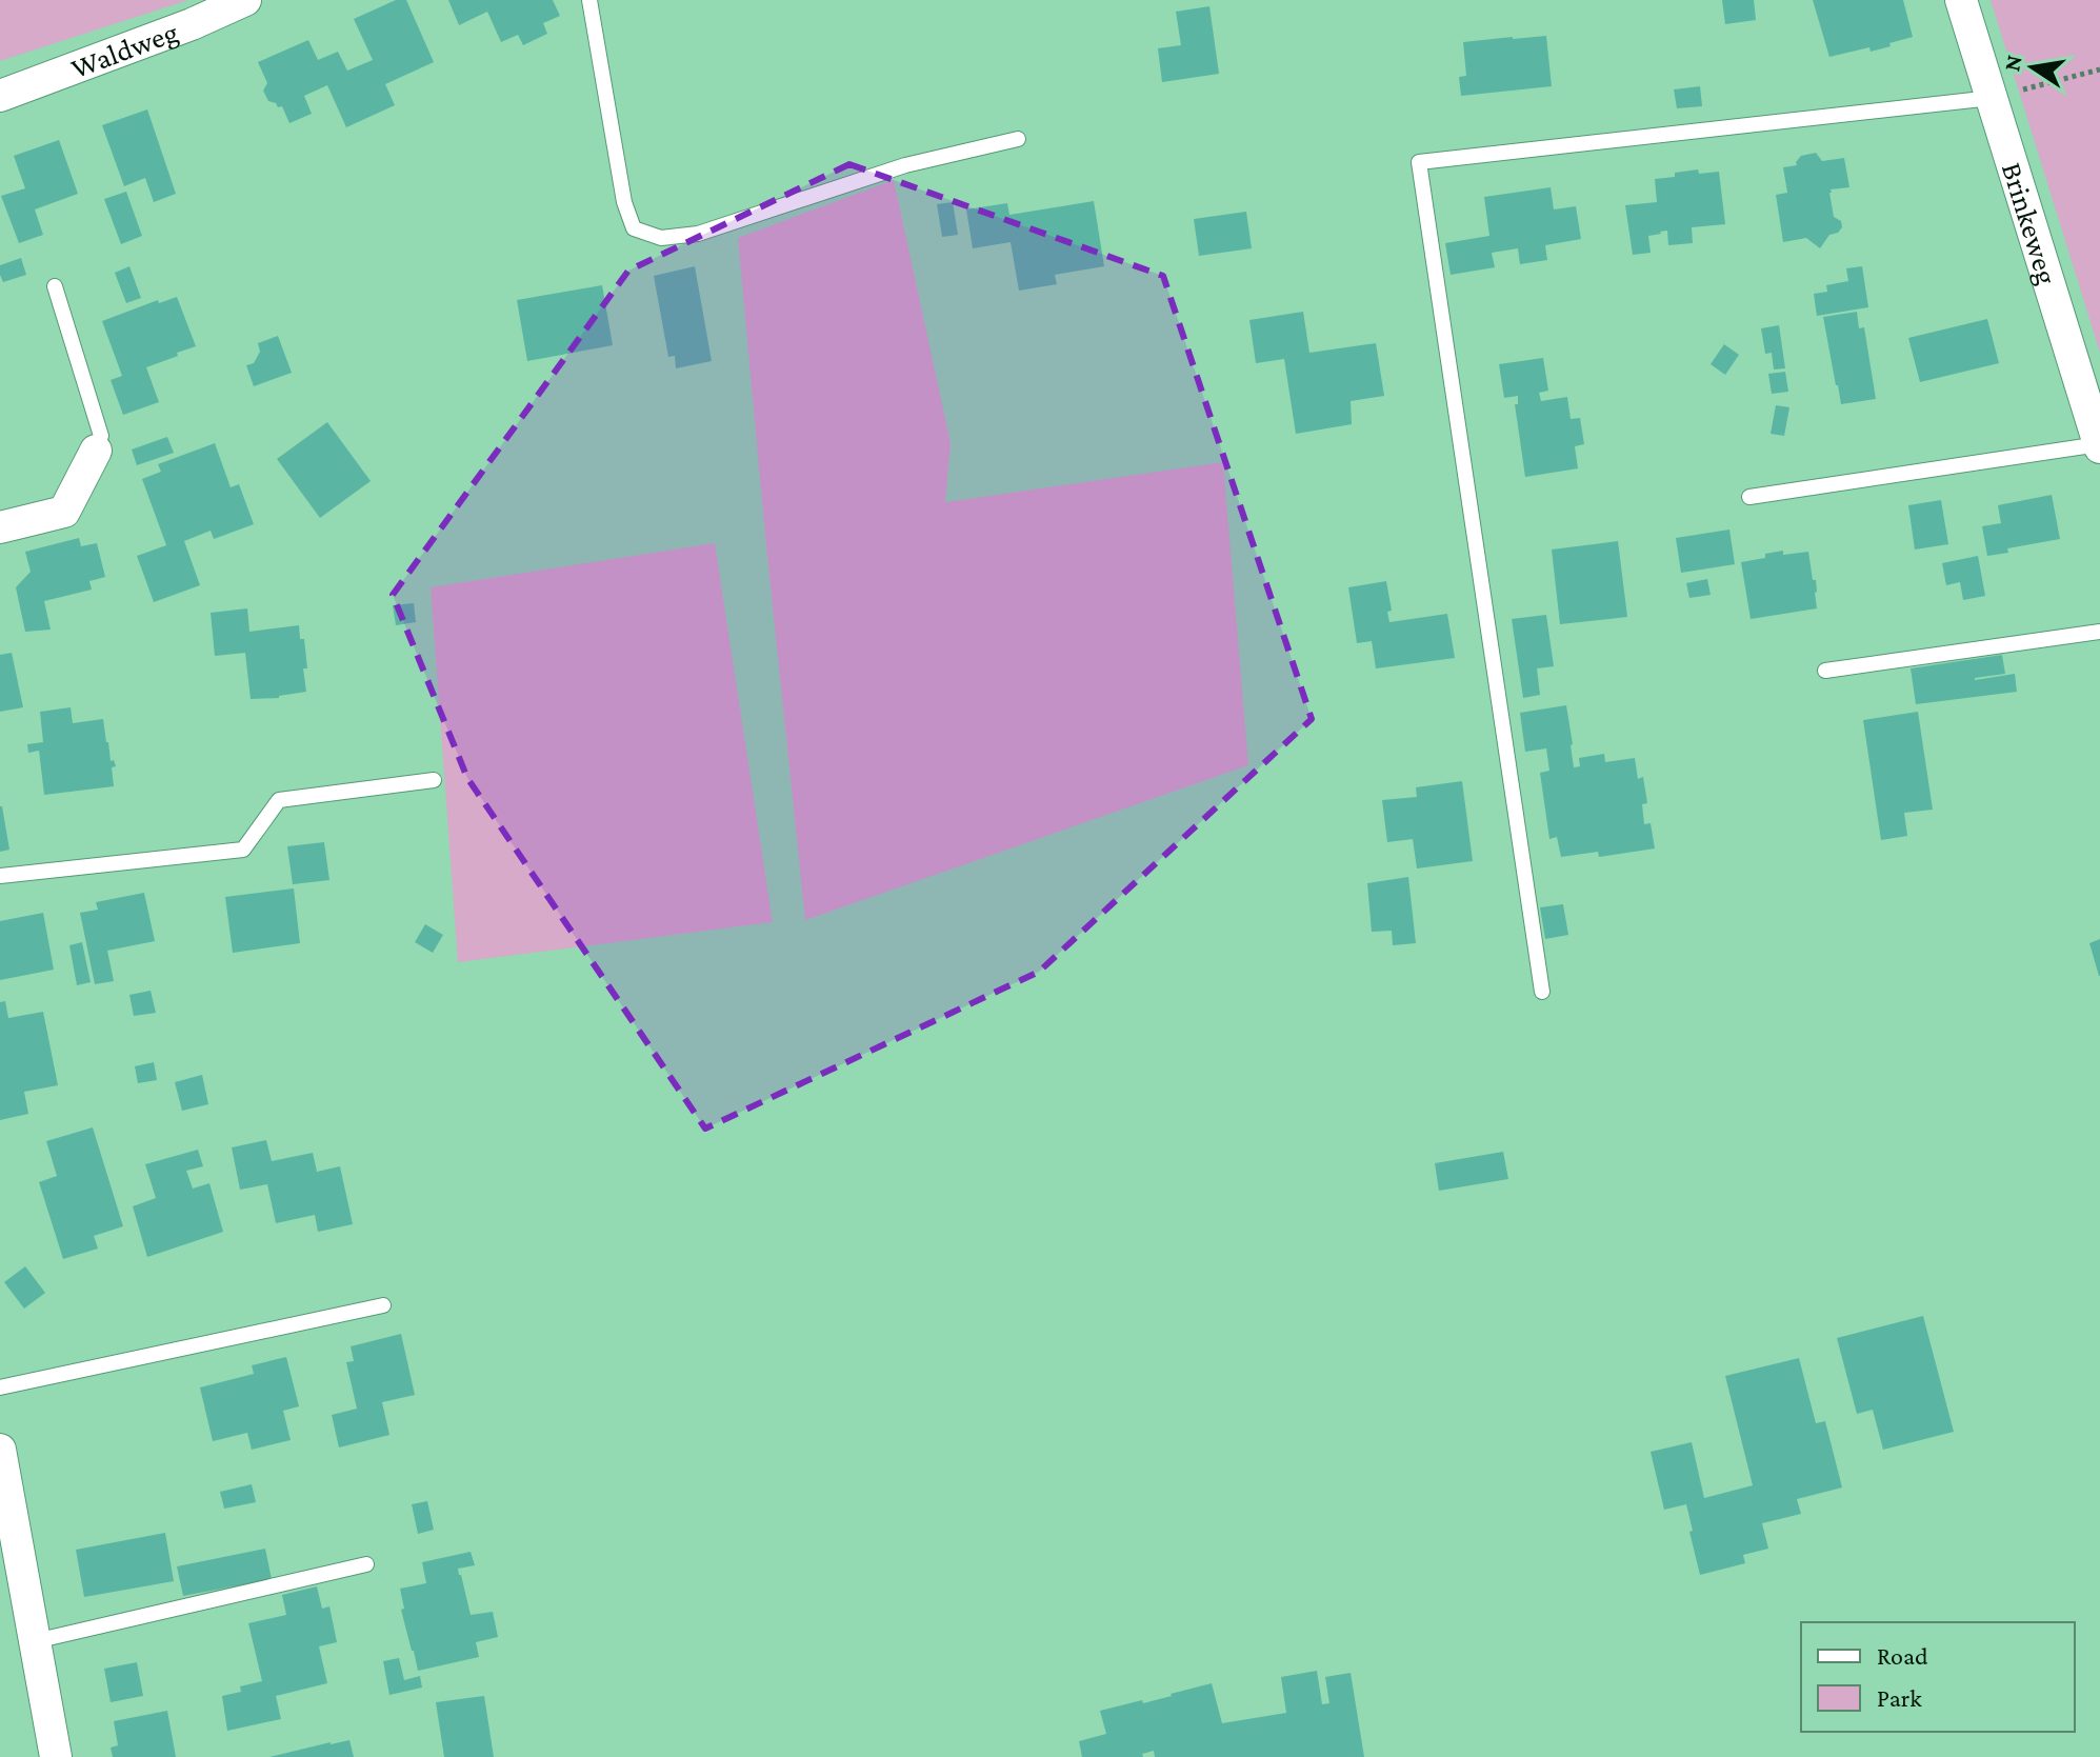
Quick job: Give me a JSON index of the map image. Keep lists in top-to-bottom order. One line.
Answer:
{"streets":{"street":["Waldweg","Brinkeweg"]},"legend":["Road","Park"],"north":"left"}
